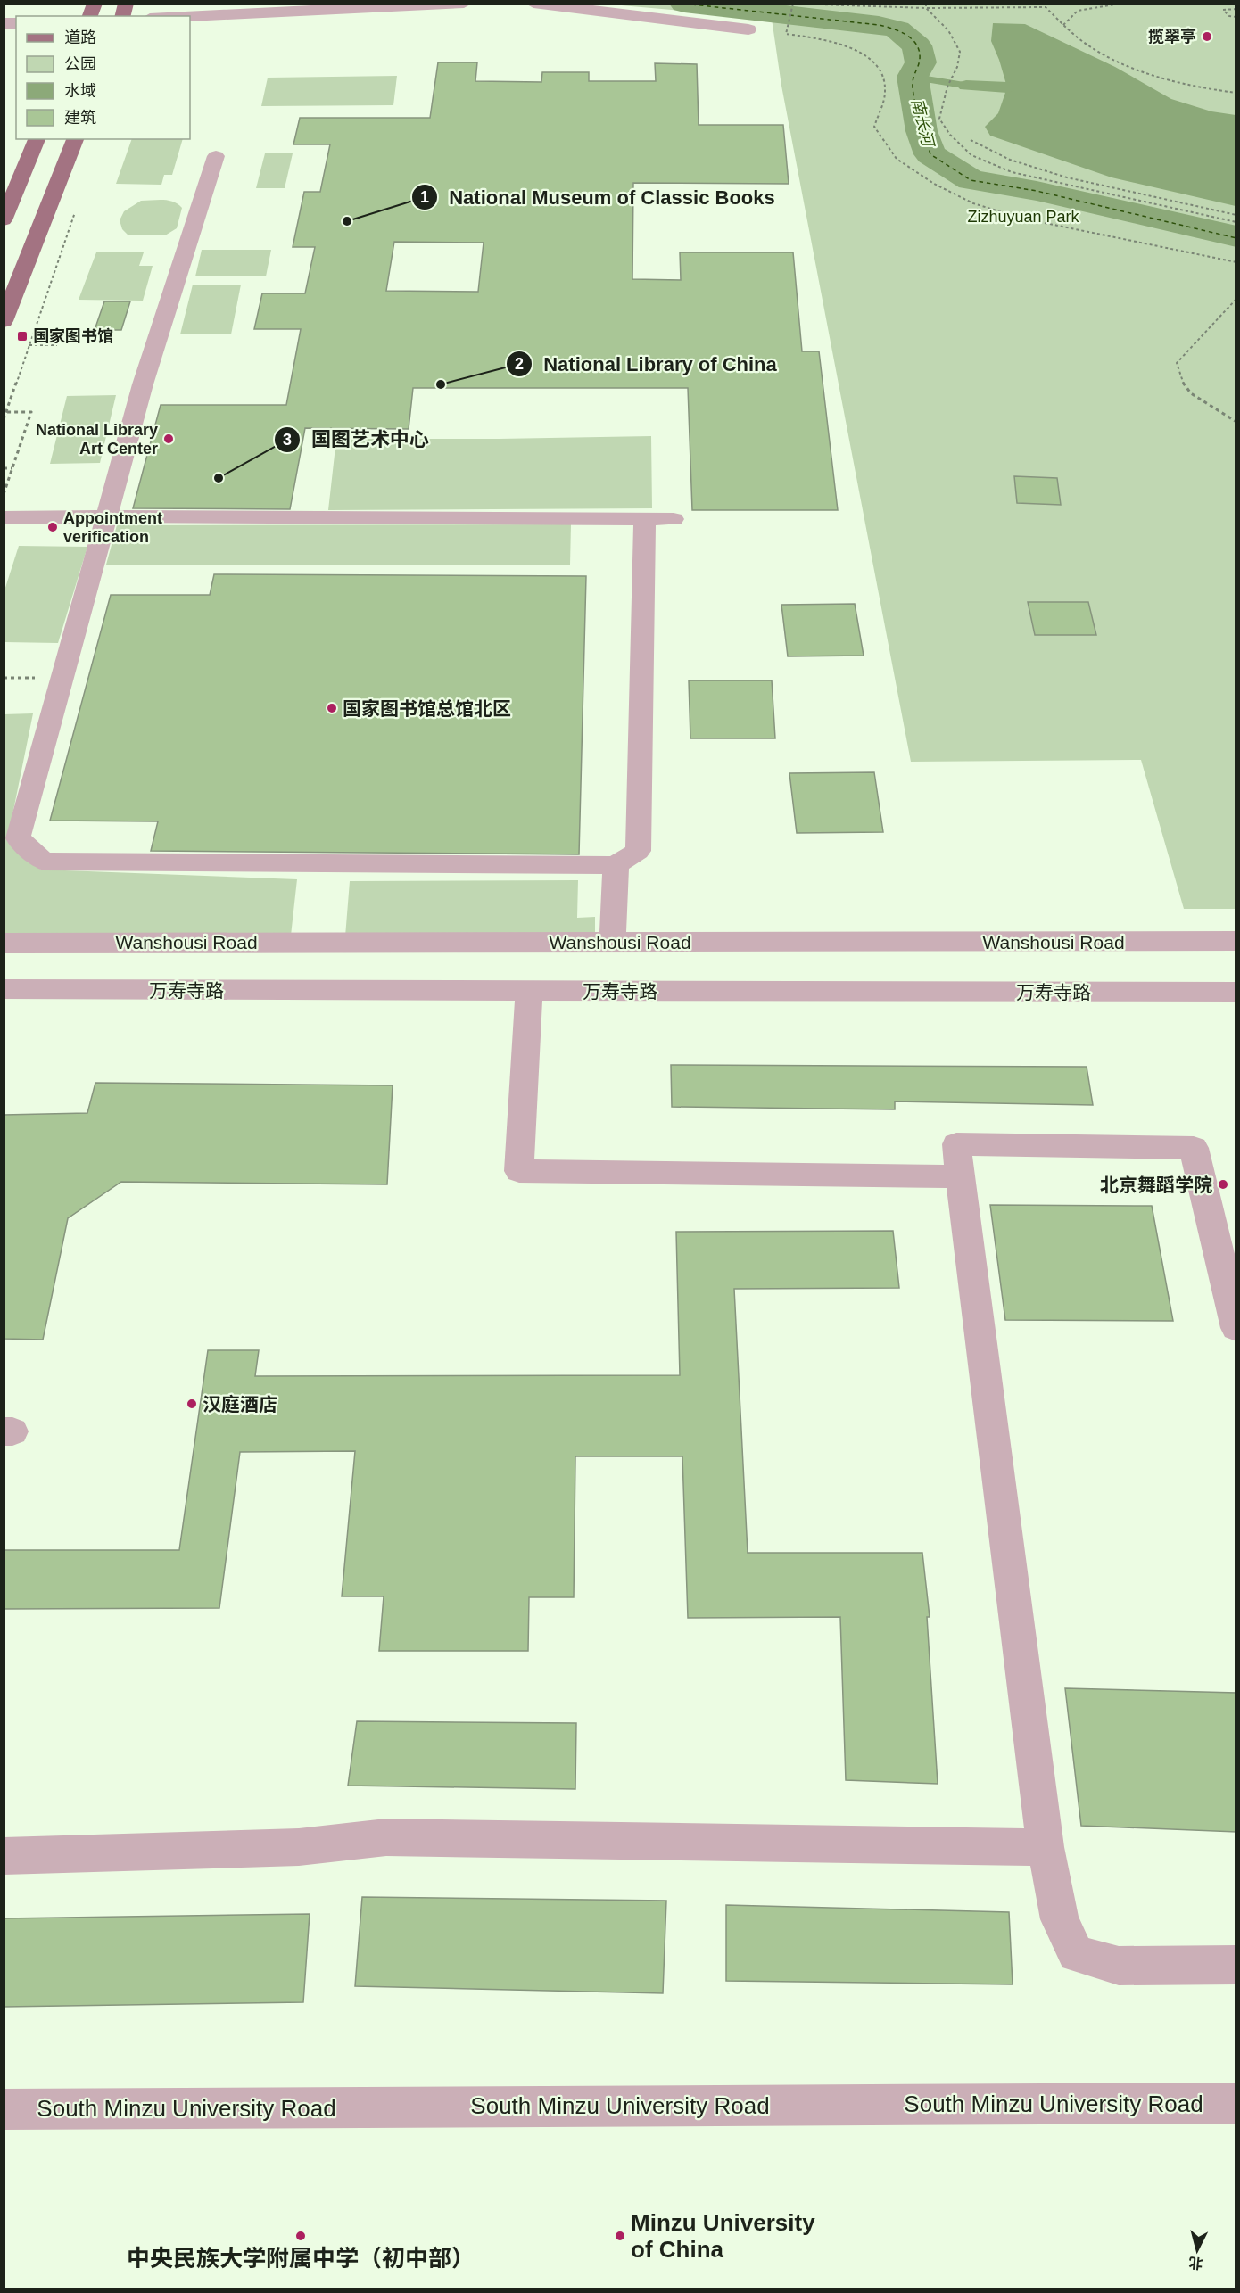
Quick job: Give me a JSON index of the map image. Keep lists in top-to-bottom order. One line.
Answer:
{"streets":{"street":["Wanshousi Road","万寿寺路","South Minzu University Road"]},"water":["南长河"],"parks":["Zizhuyuan Park"],"places":{"other":["揽翠亭","National Museum of Classic Books","National Library of China","National Library Art Center","国图艺术中心","Appointment verification","国家图书馆总馆北区","北京舞蹈学院","汉庭酒店","中央民族大学附属中学（初中部）","Minzu University of China"],"transit":["国家图书馆"]},"legend":["道路","公园","水域","建筑"],"north":"bottom"}
